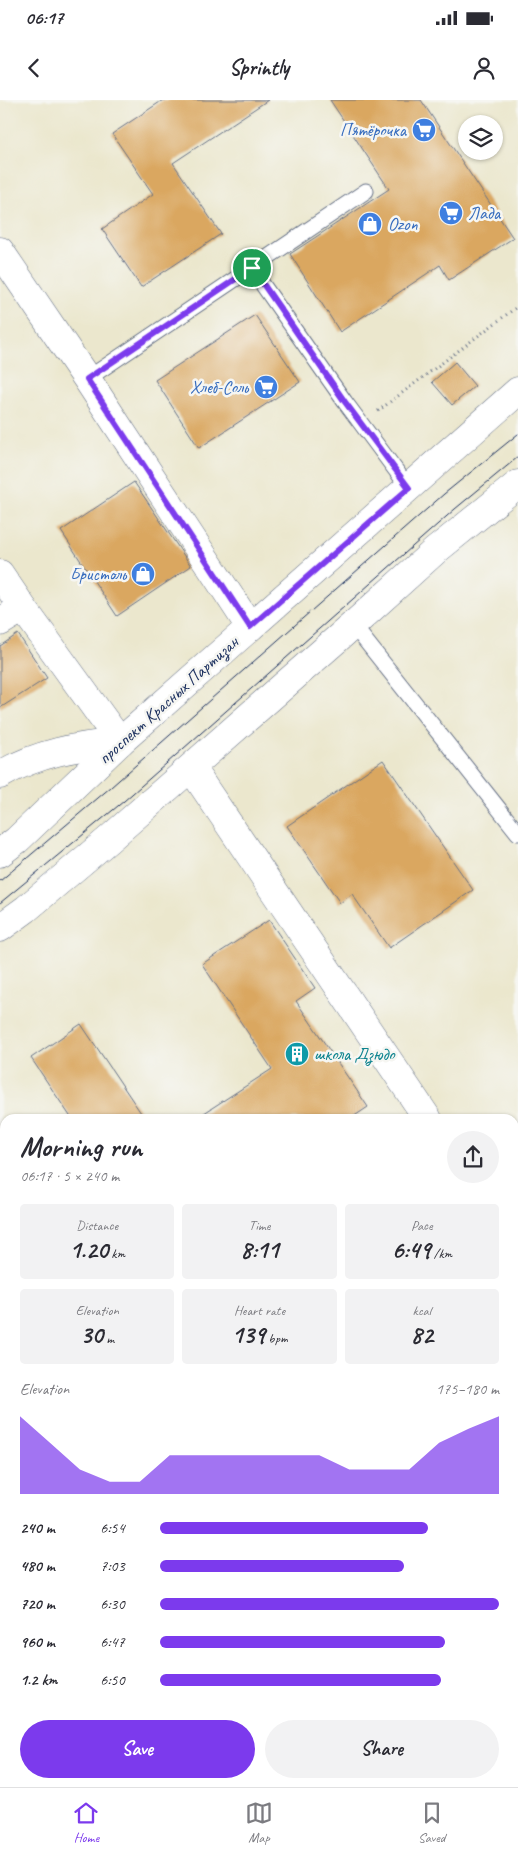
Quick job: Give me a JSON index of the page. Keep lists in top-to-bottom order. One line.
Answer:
{"streets":{"main road":["проспект Красных Партизан"]},"places":{"supermarket":["Пятёрочка","Лада","Хлеб-Соль"],"shop":["Ozon","Бристоль"],"building":["школа Дзюдо"]},"page":{"status":"06:17","header":"Sprintly","heading":["Morning run","06:17 · 5 × 240 m"],"stats":[["Distance","1.20 km"],["Time","8:11"],["Pace","6:49 /km"],["Elevation","30 m"],["Heart rate","139 bpm"],["kcal","82"]],"chart":["Elevation","175–180 m"],"list":[{"name":"240 m","note":"6:54"},{"name":"480 m","note":"7:03"},{"name":"720 m","note":"6:30"},{"name":"960 m","note":"6:47"},{"name":"1.2 km","note":"6:50"}],"buttons":["Save","Share"],"tabs":["Home","Map","Saved"]}}
